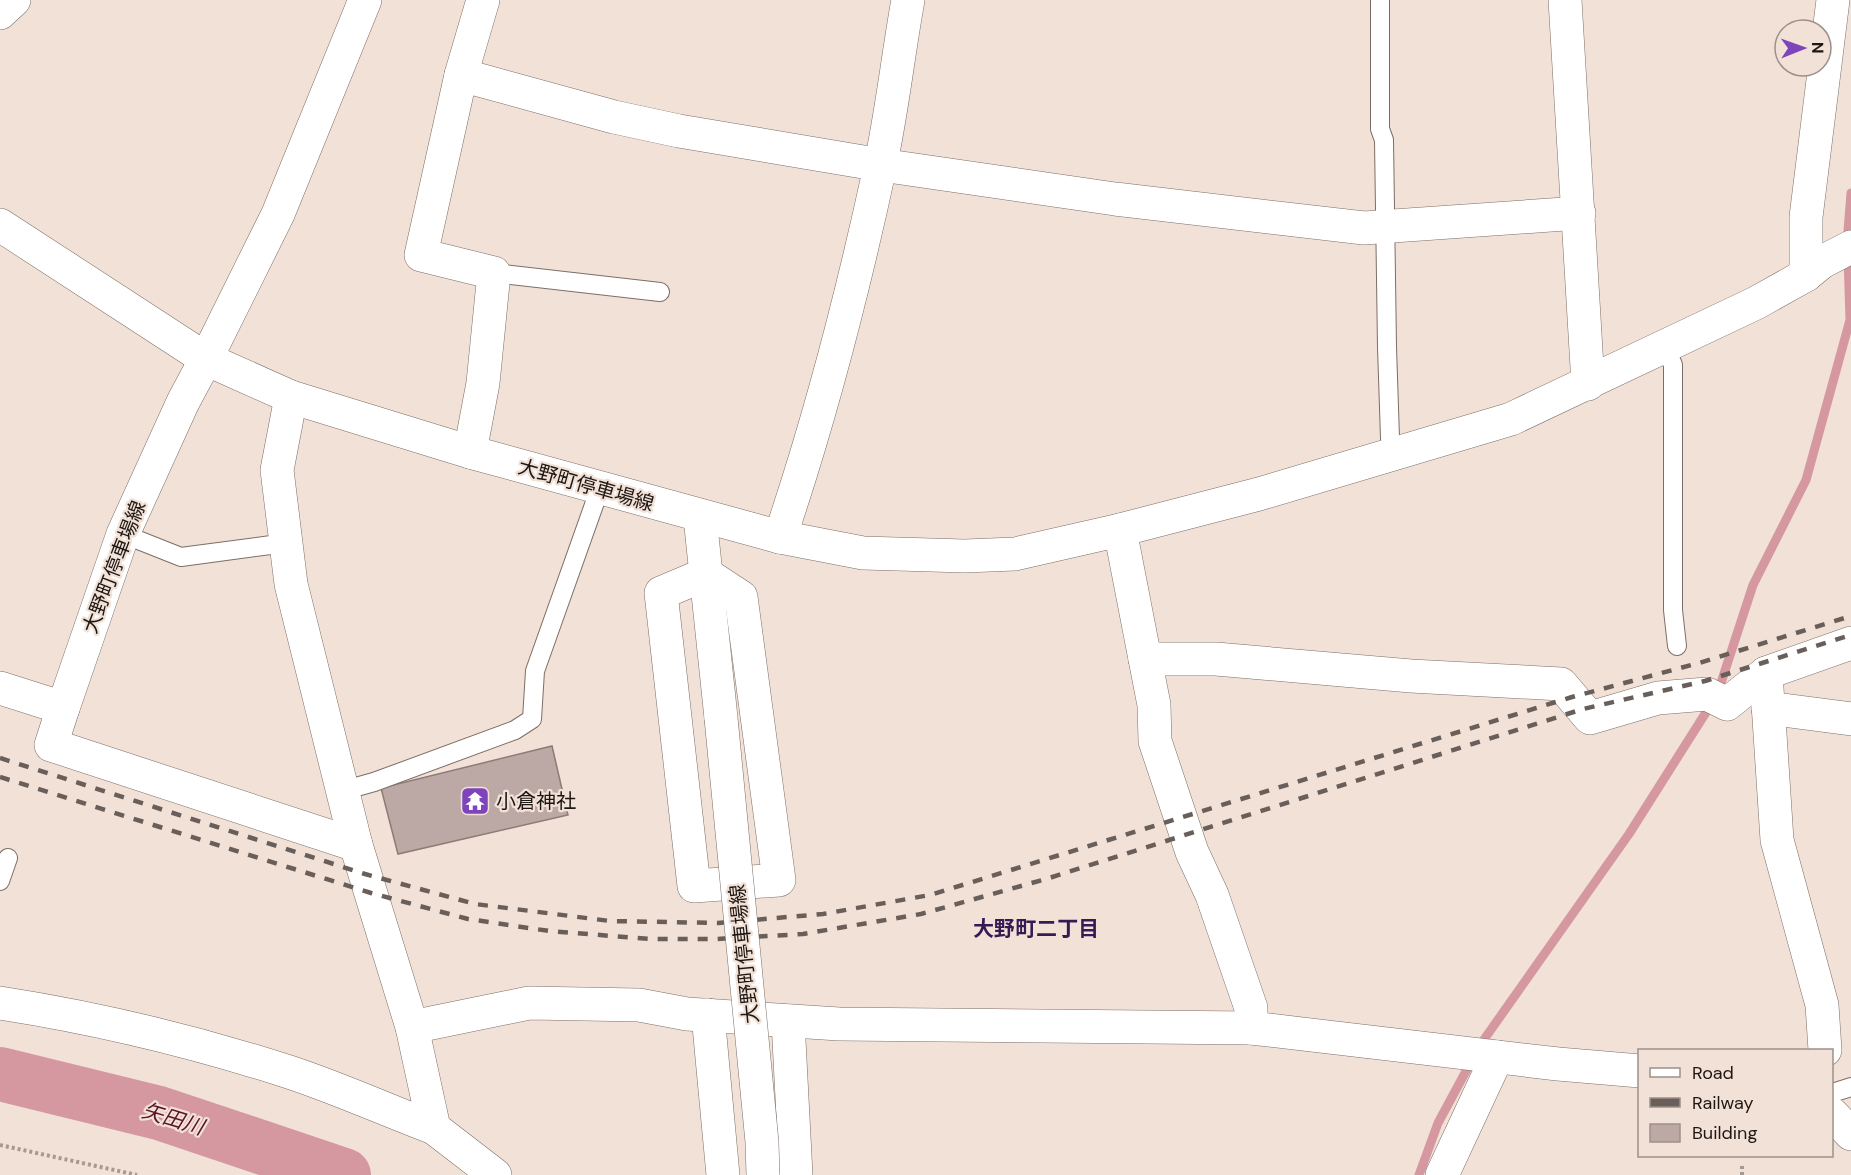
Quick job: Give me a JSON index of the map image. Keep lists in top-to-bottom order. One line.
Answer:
{"streets":{"street":["大野町停車場線"]},"districts":["大野町二丁目"],"water":["矢田川"],"places":{"temple":["小倉神社"]},"legend":["Road","Railway","Building"],"north":"right"}
